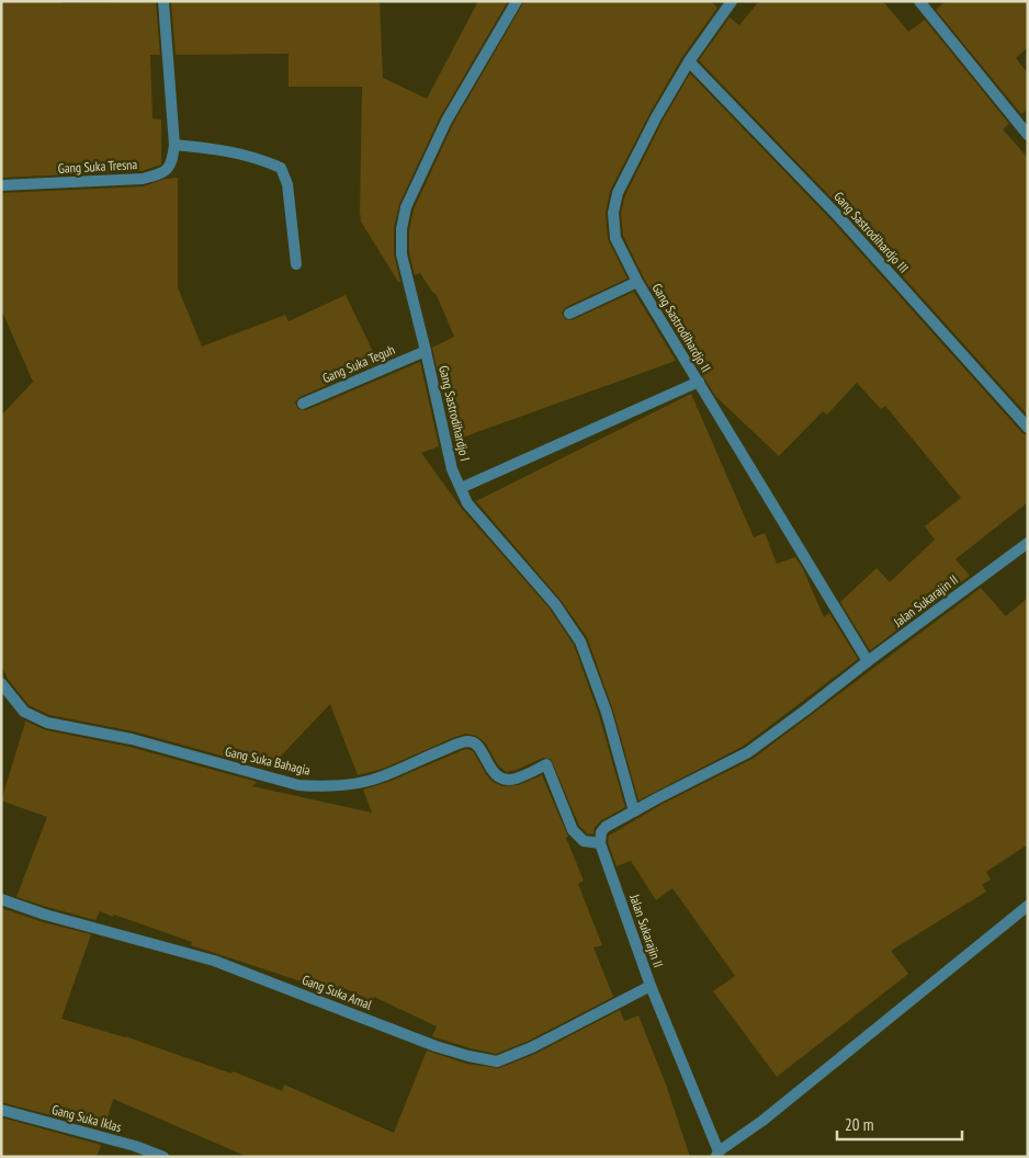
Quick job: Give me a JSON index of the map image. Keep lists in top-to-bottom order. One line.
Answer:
{"streets":{"street":["Gang Suka Tresna","Gang Sastrodihardjo III","Gang Sastrodihardjo II","Gang Suka Teguh","Gang Sastrodihardjo I","Jalan Sukarajin II","Gang Suka Bahagia","Gang Suka Amal","Gang Suka Iklas"]},"crossings":[["Gang Sastrodihardjo III","Gang Sastrodihardjo II"],["Gang Sastrodihardjo II","Jalan Sukarajin II"],["Gang Suka Teguh","Gang Sastrodihardjo I"],["Gang Sastrodihardjo I","Jalan Sukarajin II"],["Jalan Sukarajin II","Gang Suka Bahagia"],["Jalan Sukarajin II","Gang Suka Amal"]],"scale_bar":"20 m"}
